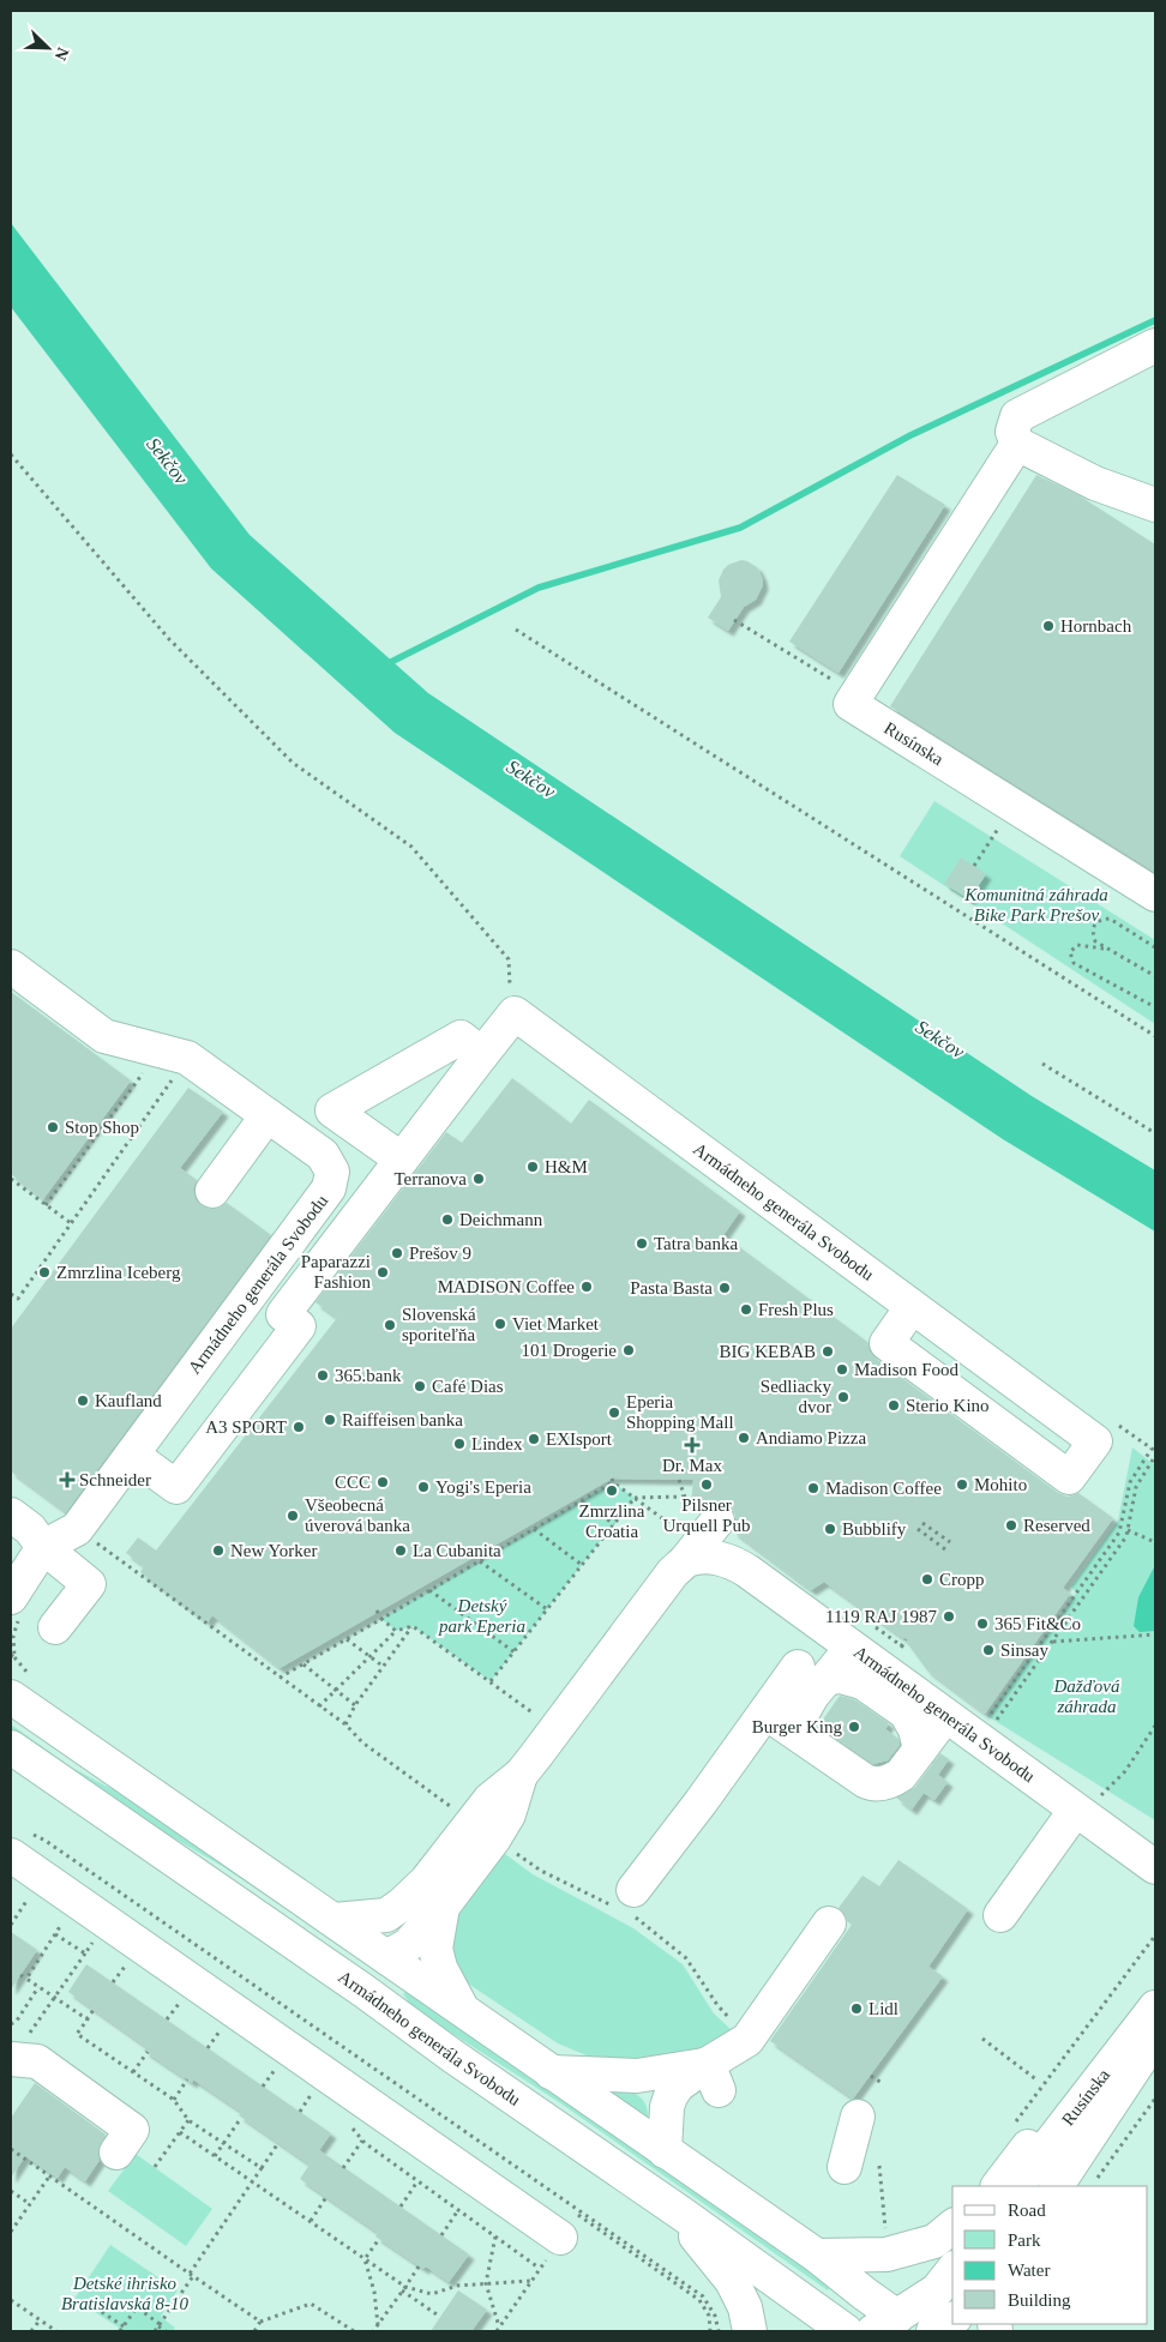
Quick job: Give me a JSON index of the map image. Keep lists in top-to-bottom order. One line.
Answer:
{"streets":{"street":["Rusínska","Armádneho generála Svobodu"]},"water":["Sekčov"],"parks":["Komunitná záhrada Bike Park Prešov","Detský park Eperia","Dažďová záhrada","Detské ihrisko Bratislavská 8-10"],"places":{"other":["Hornbach","Stop Shop","H&M","Terranova","Deichmann","Tatra banka","Prešov 9","Zmrzlina Iceberg","Paparazzi Fashion","MADISON Coffee","Pasta Basta","Fresh Plus","Viet Market","Slovenská sporiteľňa","101 Drogerie","BIG KEBAB","Madison Food","365.bank","Café Dias","Sedliacky dvor","Kaufland","Sterio Kino","Eperia Shopping Mall","Raiffeisen banka","A3 SPORT","Andiamo Pizza","EXIsport","Lindex","CCC","Pilsner Urquell Pub","Mohito","Yogi's Eperia","Madison Coffee","Zmrzlina Croatia","Všeobecná úverová banka","Reserved","Bubblify","New Yorker","La Cubanita","Cropp","1119 RAJ 1987","365 Fit&Co","Sinsay","Burger King","Lidl"],"health":["Dr. Max","Schneider"]},"legend":["Road","Park","Water","Building"],"north":"bottom right"}
